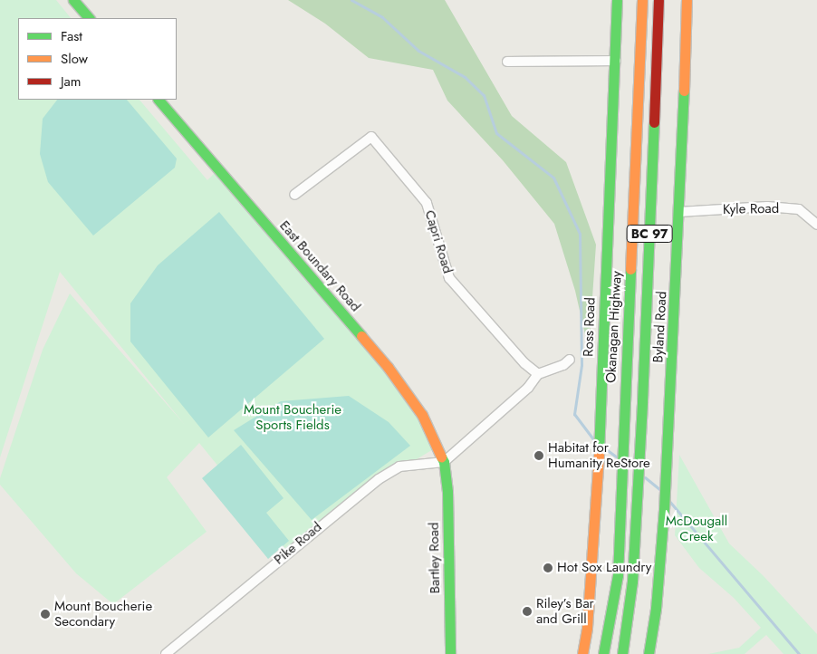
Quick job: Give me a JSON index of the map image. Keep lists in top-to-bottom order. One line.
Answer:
{"streets":{"main road":["BC 97","East Boundary Road","Ross Road","Okanagan Highway","Byland Road","Bartley Road"],"street":["Kyle Road","Capri Road","Pike Road"]},"crossings":[["Kyle Road","Byland Road"],["East Boundary Road","Pike Road"],["East Boundary Road","Bartley Road"],["Pike Road","Bartley Road"]],"parks":["Mount Boucherie Sports Fields","McDougall Creek"],"places":["Habitat for Humanity ReStore","Hot Sox Laundry","Riley’s Bar and Grill","Mount Boucherie Secondary"],"legend":["Fast","Slow","Jam"]}
